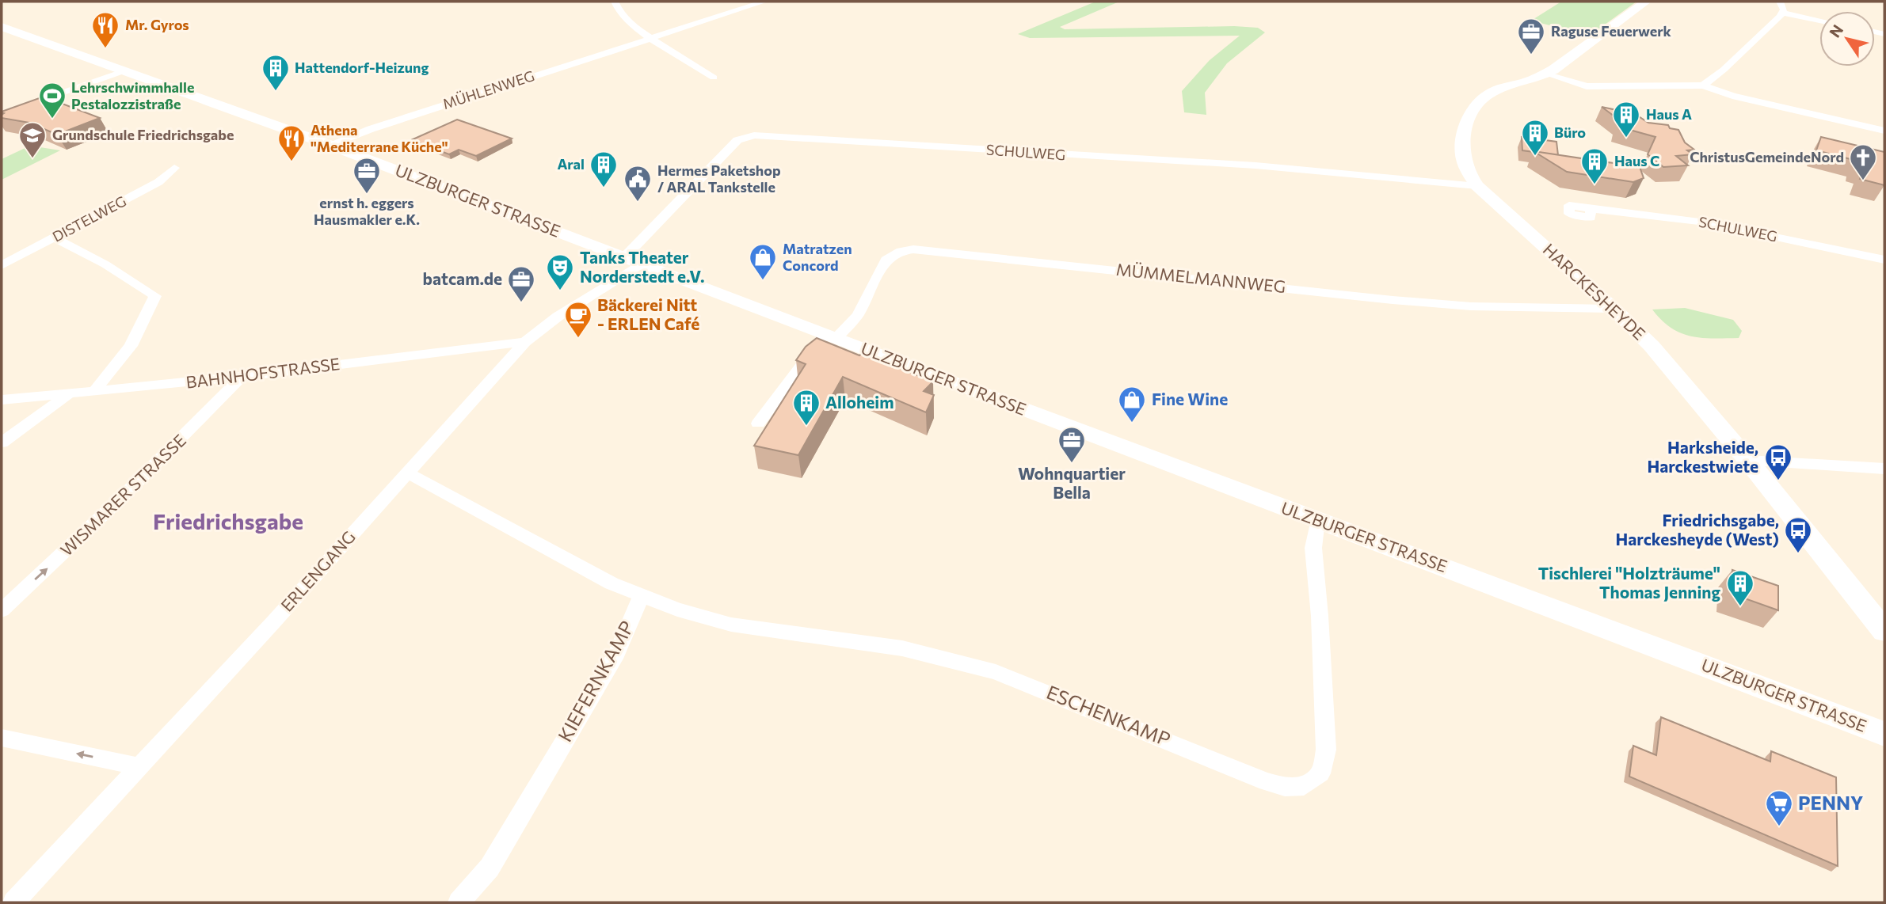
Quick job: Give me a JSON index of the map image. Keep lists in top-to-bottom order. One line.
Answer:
{"streets":{"main road":["ULZBURGER STRASSE","HARCKESHEYDE"],"street":["MÜHLENWEG","SCHULWEG","DISTELWEG","MÜMMELMANNWEG","BAHNHOFSTRASSE","WISMARER STRASSE","ERLENGANG","KIEFERNKAMP","ESCHENKAMP"]},"crossings":[["MÜHLENWEG","ULZBURGER STRASSE"],["SCHULWEG","ULZBURGER STRASSE"],["SCHULWEG","HARCKESHEYDE"],["SCHULWEG","ERLENGANG"],["ULZBURGER STRASSE","MÜMMELMANNWEG"],["ULZBURGER STRASSE","ERLENGANG"],["ULZBURGER STRASSE","ESCHENKAMP"],["MÜMMELMANNWEG","HARCKESHEYDE"],["BAHNHOFSTRASSE","WISMARER STRASSE"],["BAHNHOFSTRASSE","ERLENGANG"],["KIEFERNKAMP","ESCHENKAMP"]],"one_way":["WISMARER STRASSE"],"districts":["Friedrichsgabe"],"places":{"restaurant":["Mr. Gyros","Athena \"Mediterrane Küche\""],"office":["Raguse Feuerwerk","ernst h. eggers Hausmakler e.K.","batcam.de","Wohnquartier Bella"],"building":["Hattendorf-Heizung","Haus A","Büro","Haus C","Aral","Alloheim","Tischlerei \"Holzträume\" Thomas Jenning"],"sports":["Lehrschwimmhalle Pestalozzistraße"],"school or university":["Grundschule Friedrichsgabe"],"church":["ChristusGemeindeNord"],"public building":["Hermes Paketshop / ARAL Tankstelle"],"shop":["Matratzen Concord","Fine Wine"],"theatre":["Tanks Theater Norderstedt e.V."],"cafe":["Bäckerei Nitt - ERLEN Café"],"bus stop":["Harksheide, Harckestwiete","Friedrichsgabe, Harckesheyde (West)"],"supermarket":["PENNY"]},"north":"top left"}
